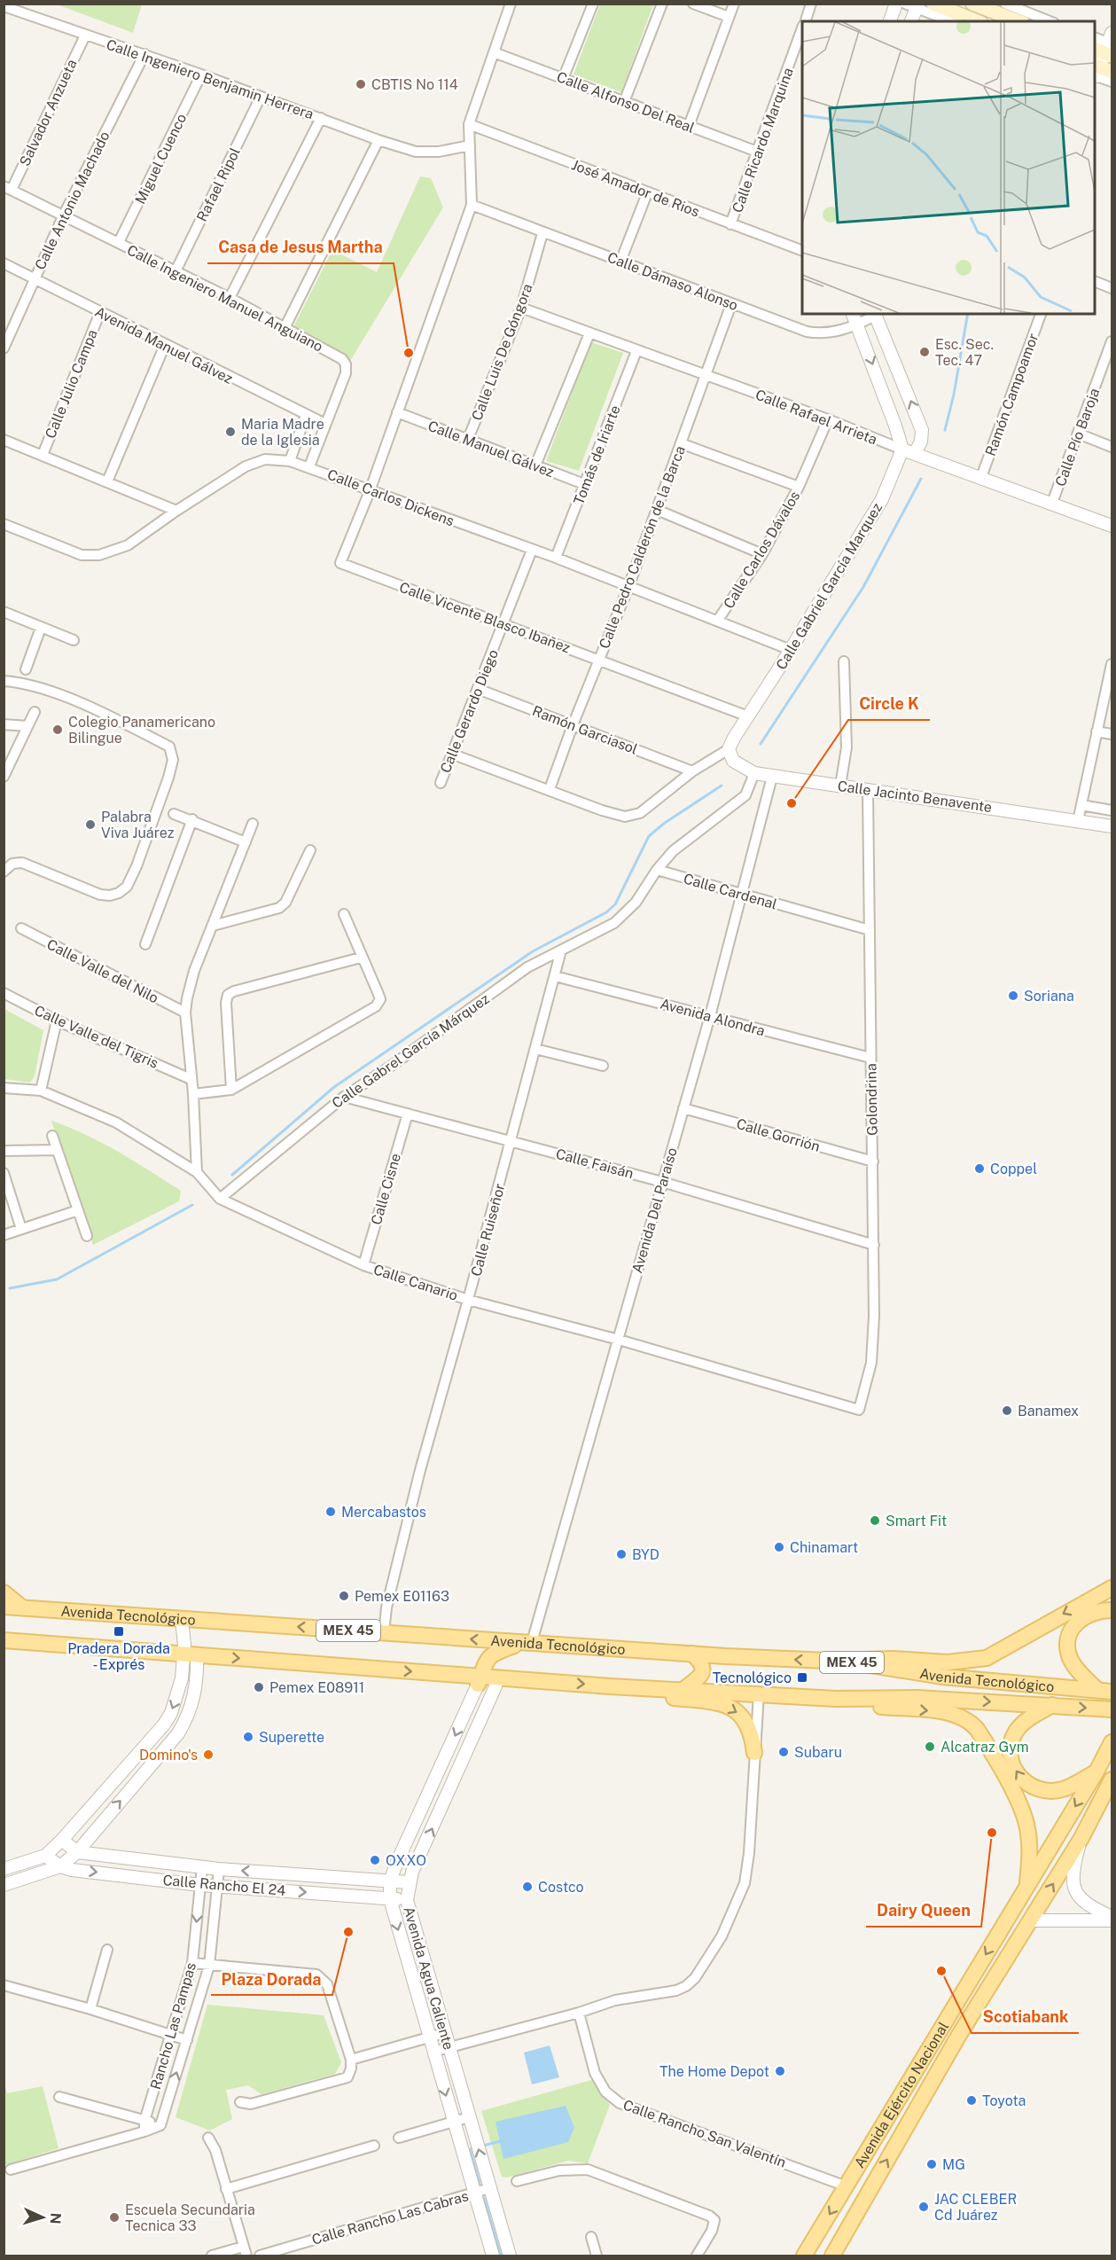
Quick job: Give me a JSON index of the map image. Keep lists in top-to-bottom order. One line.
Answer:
{"streets":{"main road":["Avenida Tecnológico","MEX 45","Avenida Ejército Nacional"],"street":["Calle Ingeniero Benjamin Herrera","Calle Alfonso Del Real","Salvador Anzueta","Calle Ricardo Marquina","Miguel Cuenco","Rafael Ripol","José Amador de Rios","Calle Antonio Machado","Calle Dámaso Alonso","Calle Ingeniero Manuel Anguiano","Avenida Manuel Gálvez","Calle Luis De Góngora","Calle Julio Campa","Ramón Campoamor","Calle Rafael Arrieta","Calle Pío Baroja","Calle Manuel Gálvez","Tomás de Iriarte","Calle Carlos Dickens","Calle Pedro Calderón de la Barca","Calle Carlos Dávalos","Calle Gabriel García Marquez","Calle Vicente Blasco Ibañez","Calle Gerardo Diego","Ramón Garciasol","Calle Jacinto Benavente","Calle Cardenal","Calle Valle del Nilo","Avenida Alondra","Calle Valle del Tigris","Calle Gabrel García Márquez","Golondrina","Calle Gorrión","Calle Faisán","Calle Cisne","Avenida Del Paraíso","Calle Ruiseñor","Calle Canario","Calle Rancho El 24","Avenida Agua Caliente","Rancho Las Pampas","Calle Rancho San Valentín","Calle Rancho Las Cabras"]},"crossings":[["Calle Ingeniero Benjamin Herrera","Salvador Anzueta"],["Calle Ingeniero Benjamin Herrera","Miguel Cuenco"],["Calle Ingeniero Benjamin Herrera","Rafael Ripol"],["Calle Ingeniero Benjamin Herrera","Calle Antonio Machado"],["Calle Alfonso Del Real","Calle Ricardo Marquina"],["Salvador Anzueta","Calle Ingeniero Manuel Anguiano"],["Calle Ricardo Marquina","José Amador de Rios"],["Miguel Cuenco","Calle Ingeniero Manuel Anguiano"],["Rafael Ripol","Calle Ingeniero Manuel Anguiano"],["Calle Antonio Machado","Calle Ingeniero Manuel Anguiano"],["Calle Antonio Machado","Avenida Manuel Gálvez"],["Calle Dámaso Alonso","Calle Luis De Góngora"],["Calle Dámaso Alonso","Calle Pedro Calderón de la Barca"],["Calle Ingeniero Manuel Anguiano","Avenida Manuel Gálvez"],["Calle Ingeniero Manuel Anguiano","Calle Carlos Dickens"],["Avenida Manuel Gálvez","Calle Julio Campa"],["Calle Luis De Góngora","Calle Rafael Arrieta"],["Calle Luis De Góngora","Calle Manuel Gálvez"],["Ramón Campoamor","Calle Rafael Arrieta"],["Calle Rafael Arrieta","Calle Pío Baroja"],["Calle Rafael Arrieta","Tomás de Iriarte"],["Calle Rafael Arrieta","Calle Pedro Calderón de la Barca"],["Calle Rafael Arrieta","Calle Carlos Dávalos"],["Calle Rafael Arrieta","Calle Gabriel García Marquez"],["Calle Manuel Gálvez","Tomás de Iriarte"],["Tomás de Iriarte","Calle Carlos Dickens"],["Calle Carlos Dickens","Calle Pedro Calderón de la Barca"],["Calle Carlos Dickens","Calle Carlos Dávalos"],["Calle Carlos Dickens","Calle Gabriel García Marquez"],["Calle Carlos Dickens","Calle Vicente Blasco Ibañez"],["Calle Carlos Dickens","Calle Gerardo Diego"],["Calle Pedro Calderón de la Barca","Calle Gabriel García Marquez"],["Calle Pedro Calderón de la Barca","Calle Vicente Blasco Ibañez"],["Calle Pedro Calderón de la Barca","Ramón Garciasol"],["Calle Gabriel García Marquez","Calle Vicente Blasco Ibañez"],["Calle Gabriel García Marquez","Ramón Garciasol"],["Calle Gabriel García Marquez","Calle Jacinto Benavente"],["Calle Vicente Blasco Ibañez","Calle Gerardo Diego"],["Calle Gerardo Diego","Ramón Garciasol"],["Calle Jacinto Benavente","Golondrina"],["Calle Jacinto Benavente","Avenida Del Paraíso"],["Calle Cardenal","Calle Gabrel García Márquez"],["Calle Cardenal","Golondrina"],["Calle Cardenal","Avenida Del Paraíso"],["Avenida Alondra","Golondrina"],["Avenida Alondra","Avenida Del Paraíso"],["Avenida Alondra","Calle Ruiseñor"],["Calle Gabrel García Márquez","Calle Faisán"],["Calle Gabrel García Márquez","Calle Ruiseñor"],["Calle Gabrel García Márquez","Calle Canario"],["Golondrina","Calle Gorrión"],["Golondrina","Calle Faisán"],["Golondrina","Calle Canario"],["Calle Gorrión","Avenida Del Paraíso"],["Calle Faisán","Calle Cisne"],["Calle Faisán","Avenida Del Paraíso"],["Calle Faisán","Calle Ruiseñor"],["Calle Cisne","Calle Canario"],["Avenida Del Paraíso","Calle Canario"],["Avenida Del Paraíso","Avenida Tecnológico"],["Calle Ruiseñor","Calle Canario"],["Calle Ruiseñor","Avenida Tecnológico"],["Avenida Tecnológico","Avenida Agua Caliente"],["Calle Rancho El 24","Avenida Agua Caliente"],["Calle Rancho El 24","Rancho Las Pampas"],["Avenida Agua Caliente","Calle Rancho Las Cabras"],["Avenida Ejército Nacional","Calle Rancho San Valentín"]],"places":{"other":["CBTIS No 114","Esc. Sec. Tec. 47","Casa de Jesus Martha","Maria Madre de la Iglesia","Colegio Panamericano Bilingue","Circle K","Palabra Viva Juárez","Soriana","Coppel","Banamex","Mercabastos","Smart Fit","Chinamart","BYD","Pemex E01163","Pemex E08911","Superette","Alcatraz Gym","Subaru","Domino's","Dairy Queen","OXXO","Costco","Plaza Dorada","Scotiabank","The Home Depot","Toyota","MG","JAC CLEBER Cd Juárez","Escuela Secundaria Tecnica 33"],"transit":["Pradera Dorada - Exprés","Tecnológico"]},"north":"right"}
